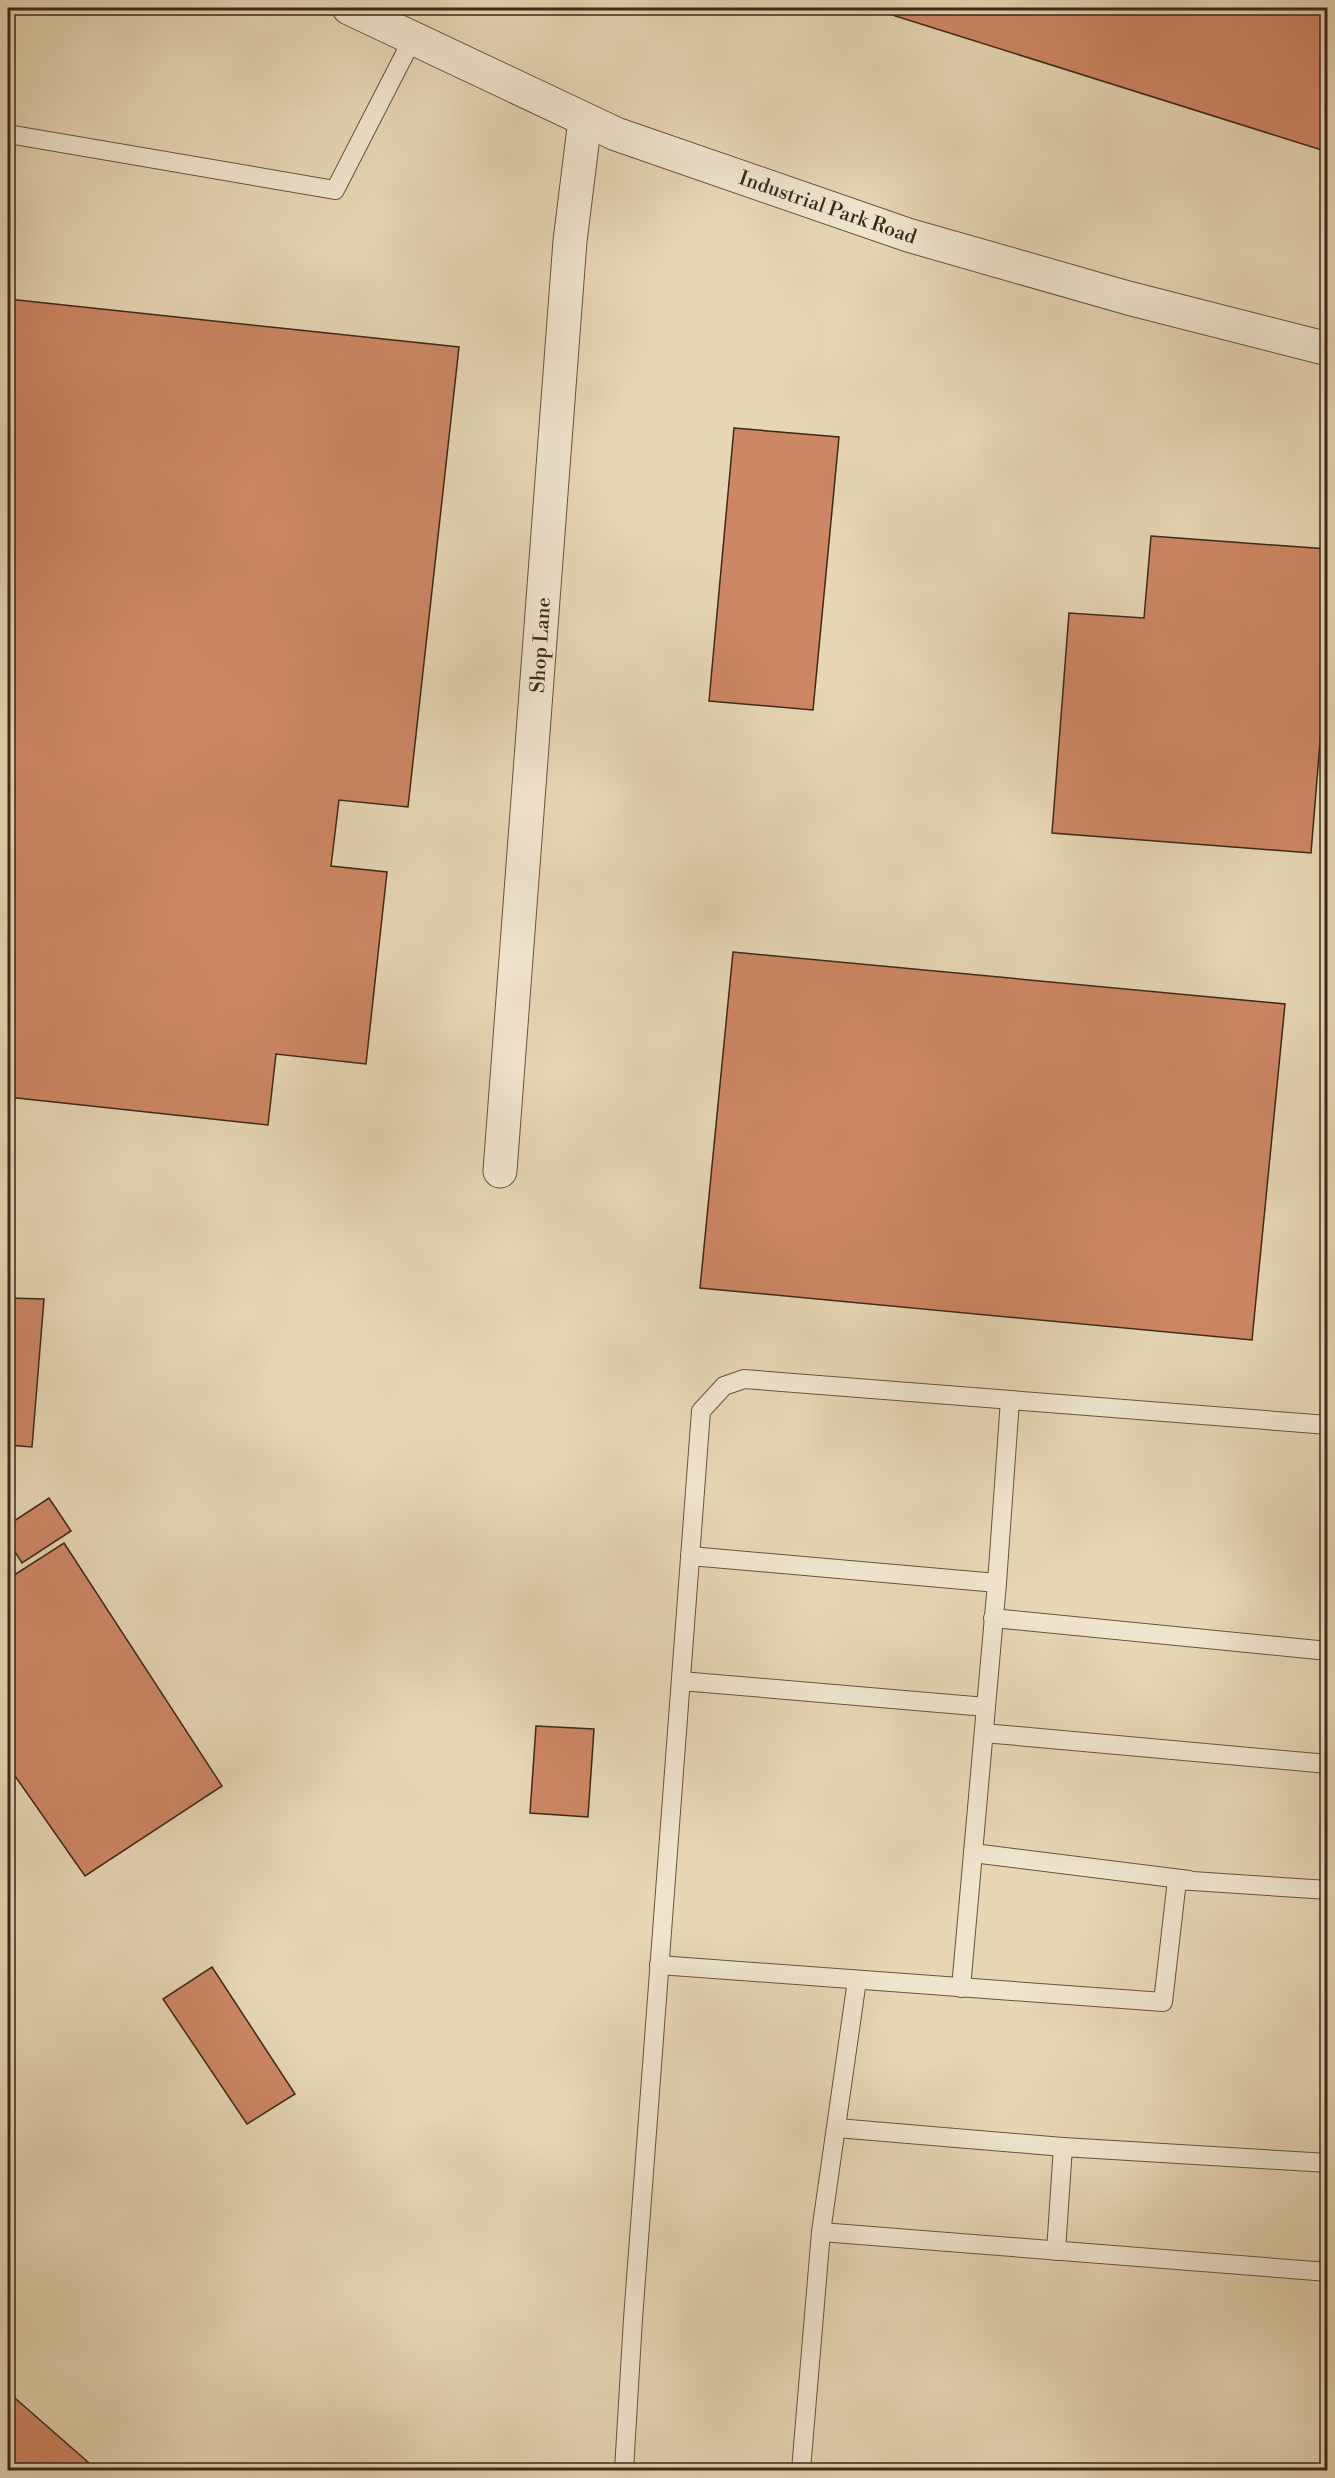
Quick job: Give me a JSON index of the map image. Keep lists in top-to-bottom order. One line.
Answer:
{"streets":{"street":["Industrial Park Road","Shop Lane"]},"crossings":[["Industrial Park Road","Shop Lane"]]}
